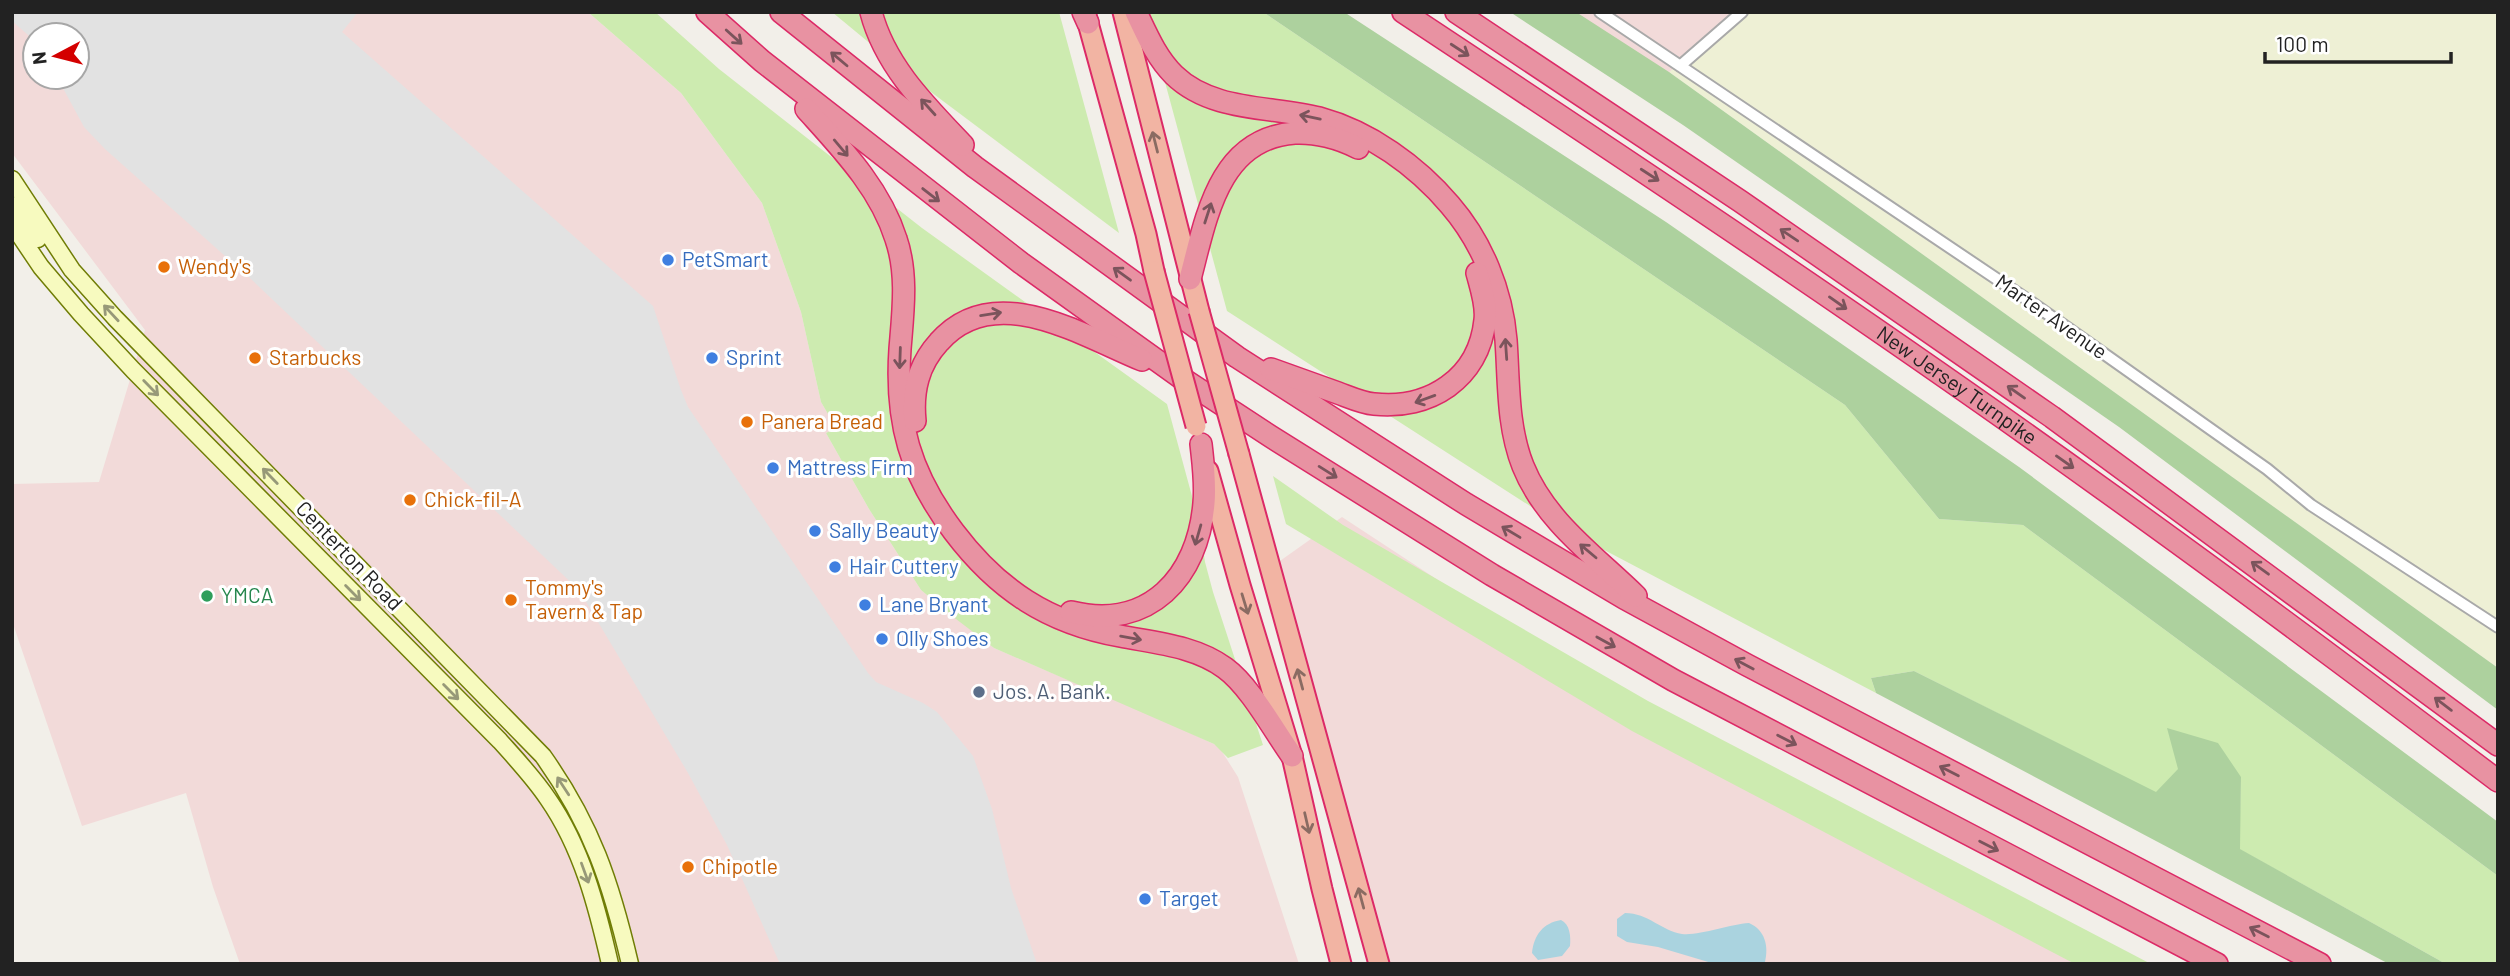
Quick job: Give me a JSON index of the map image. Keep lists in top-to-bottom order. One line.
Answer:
{"streets":{"highway":["New Jersey Turnpike"],"main road":["Centerton Road"],"street":["Marter Avenue"]},"places":["PetSmart","Wendy's","Starbucks","Sprint","Panera Bread","Mattress Firm","Chick-fil-A","Sally Beauty","Hair Cuttery","YMCA","Tommy's Tavern & Tap","Lane Bryant","Olly Shoes","Jos. A. Bank.","Chipotle","Target"],"scale_bar":"100 m","north":"left"}
